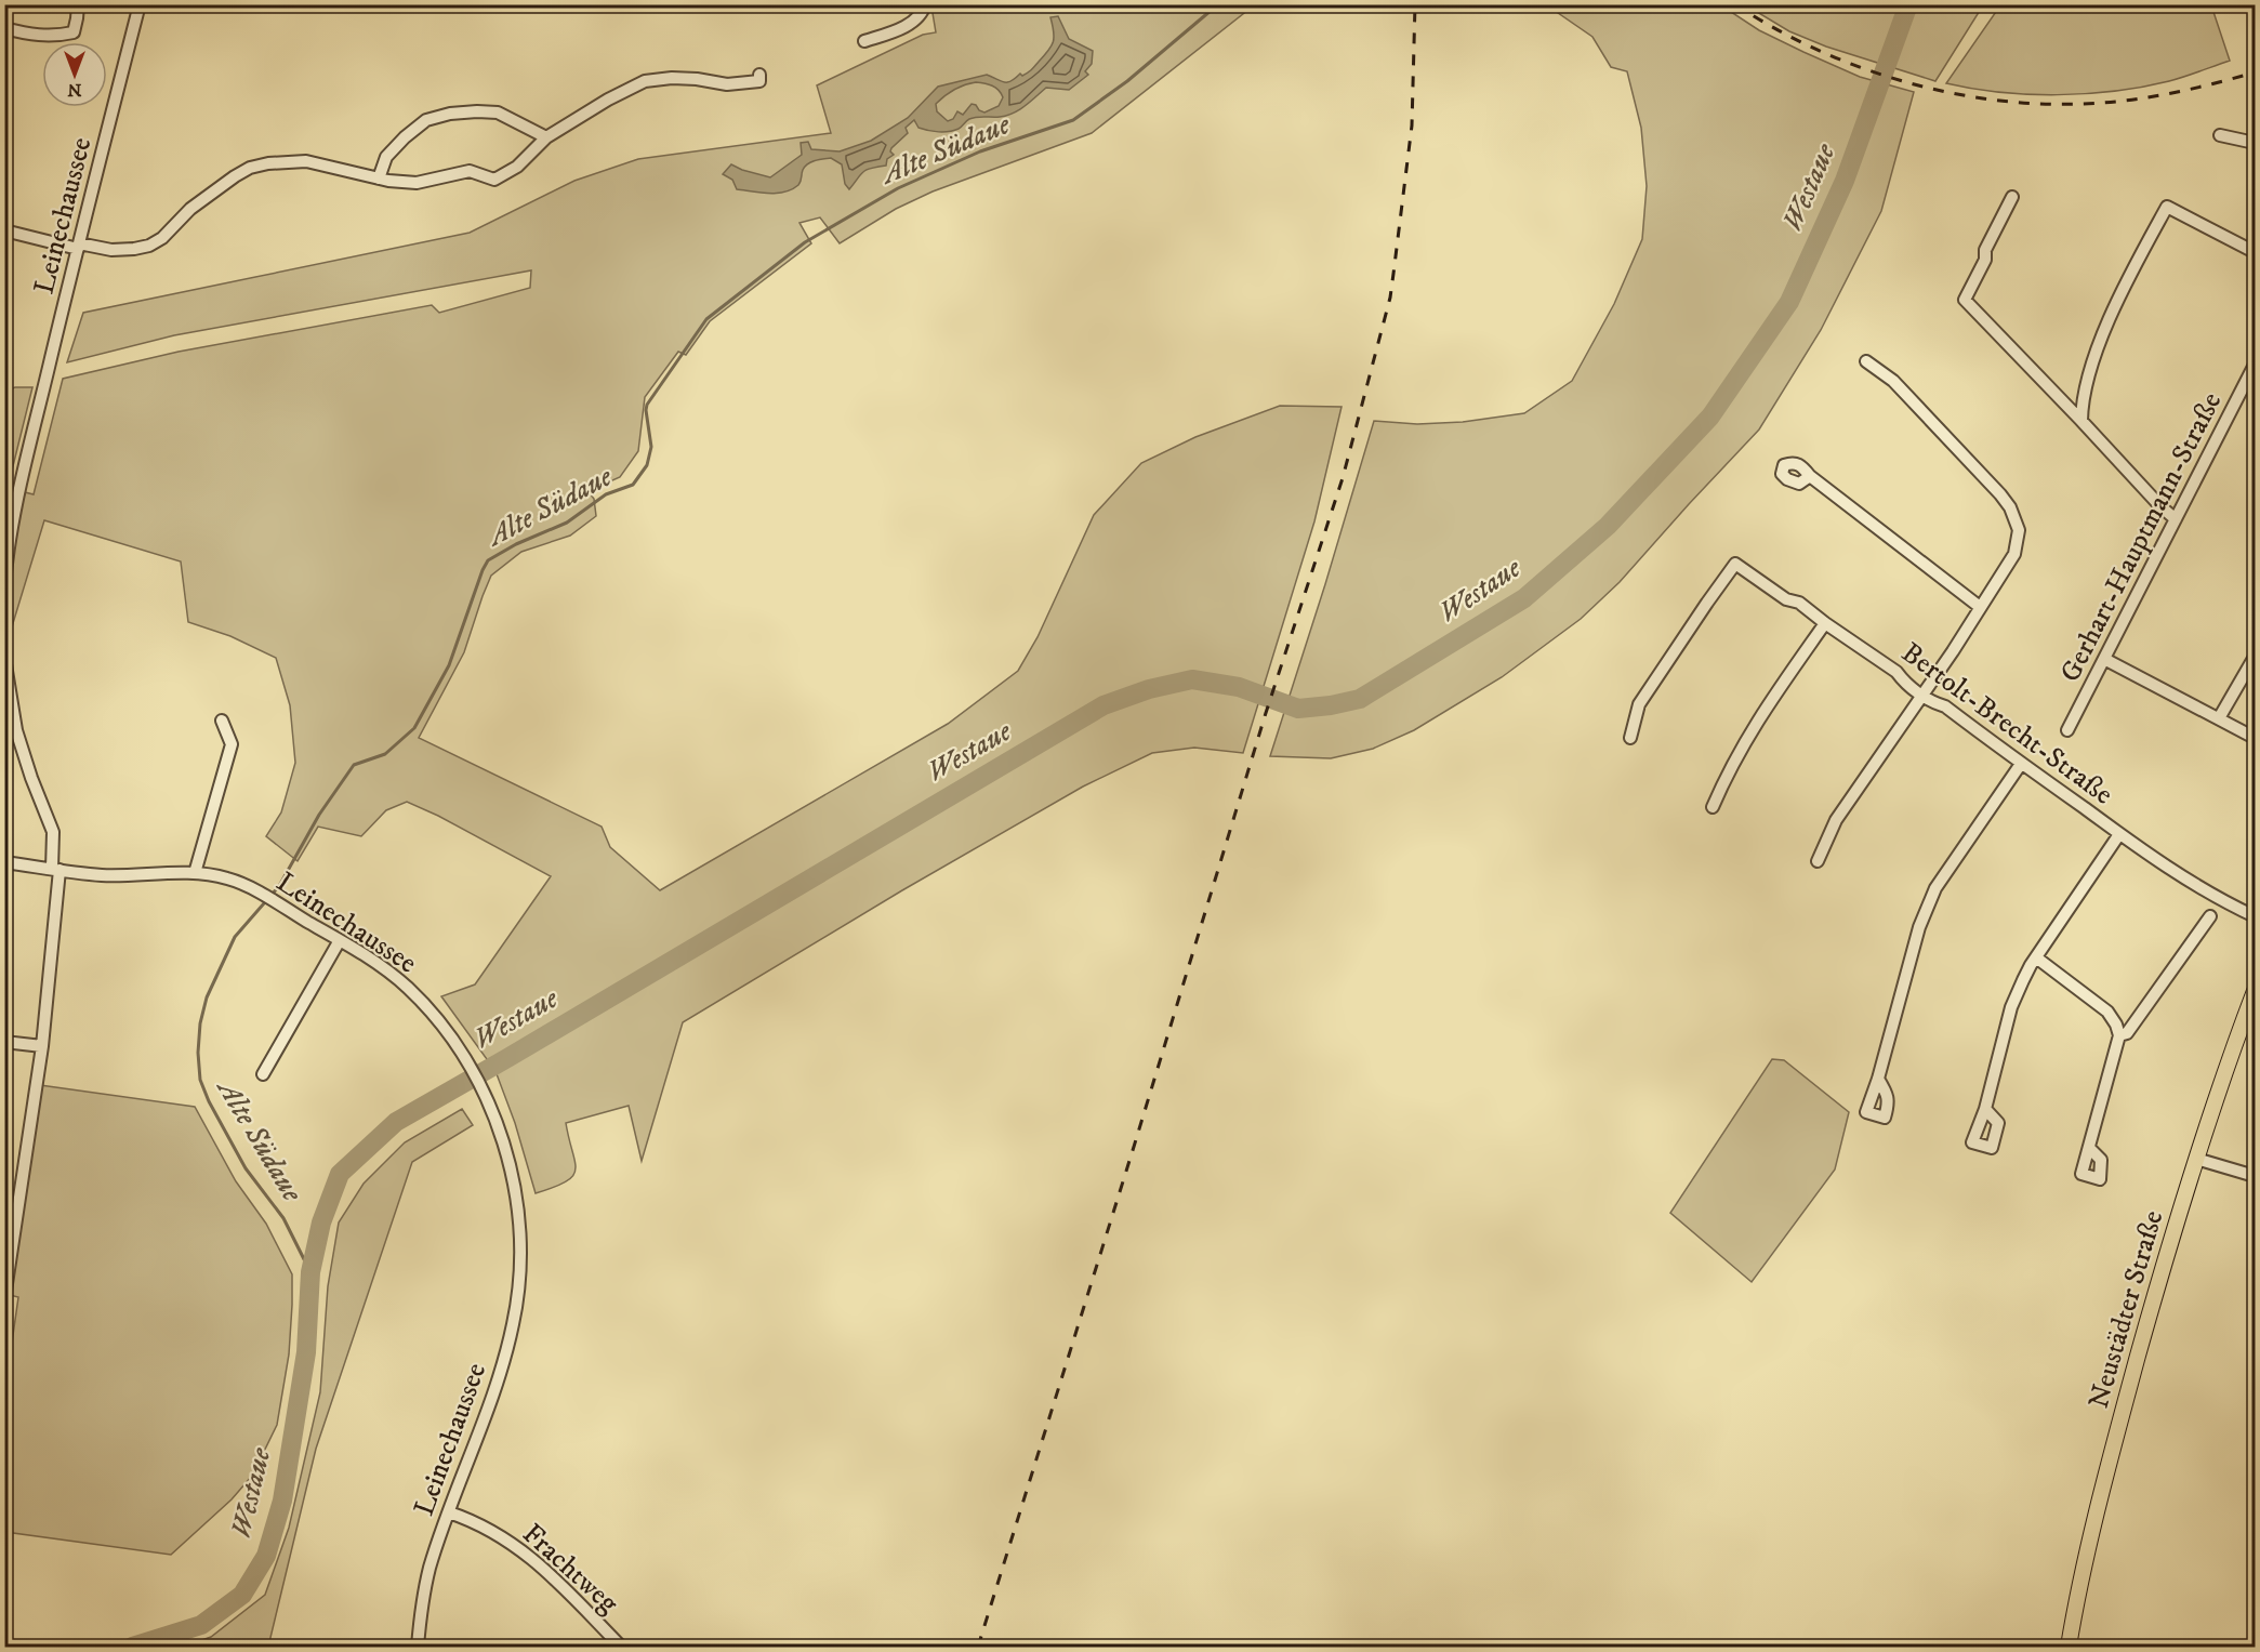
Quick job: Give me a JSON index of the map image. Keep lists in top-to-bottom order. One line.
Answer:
{"streets":{"main road":["Neustädter Straße"],"street":["Leinechaussee","Gerhart-Hauptmann-Straße","Bertolt-Brecht-Straße","Frachtweg"]},"crossings":[["Leinechaussee","Frachtweg"]],"water":["Alte Südaue","Westaue"],"north":"bottom"}
